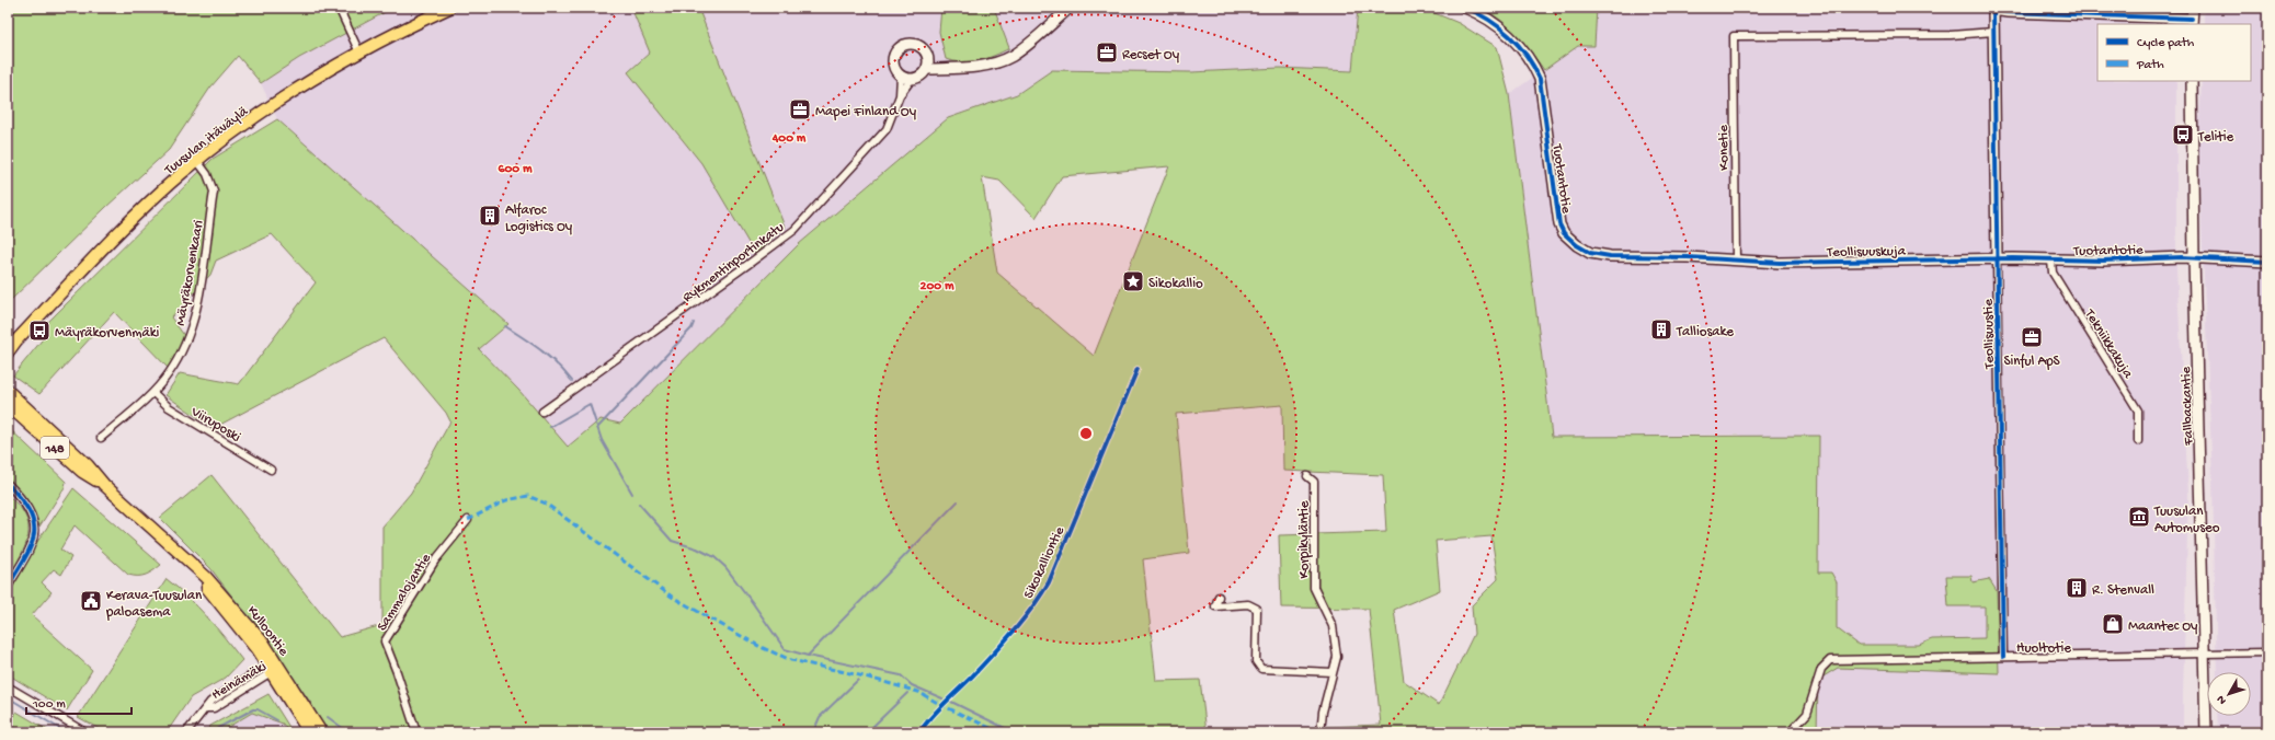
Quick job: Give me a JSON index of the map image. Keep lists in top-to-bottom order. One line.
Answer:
{"streets":{"main road":["Tuusulan itäväylä","148","Kulloontie"],"street":["Konetie","Tuotantotie","Teollisuuskuja","Rykmentinportinkatu","Mäyräkorvenkaari","Teollisuustie","Tekniikkakuja","Fallbackantie","Viiruposki","Korpikyläntie","Sammalojantie","Huoltotie","Heinämäki"],"cycle path":["Sikokalliontie"]},"crossings":[["Tuusulan itäväylä","Mäyräkorvenkaari"],["Konetie","Tuotantotie"],["Konetie","Teollisuuskuja"],["Konetie","Teollisuustie"],["Tuotantotie","Teollisuuskuja"],["Tuotantotie","Teollisuustie"],["Tuotantotie","Tekniikkakuja"],["Tuotantotie","Fallbackantie"],["Teollisuuskuja","Teollisuustie"],["Mäyräkorvenkaari","Viiruposki"],["Teollisuustie","Huoltotie"],["Fallbackantie","Huoltotie"],["Kulloontie","Heinämäki"]],"places":{"office":["Recset Oy","Mapei Finland Oy","Sinful ApS"],"bus stop":["Telitie","Mäyräkorvenmäki"],"building":["Alfaroc Logistics Oy","Talliosake","R. Stenvall"],"place":["Sikokallio"],"museum":["Tuusulan Automuseo"],"public building":["Kerava-Tuusulan paloasema"],"shop":["Maantec Oy"]},"legend":["Cycle path","Path"],"scale_bar":"100 m","north":"bottom left","rings":["400 m","600 m","200 m"]}
